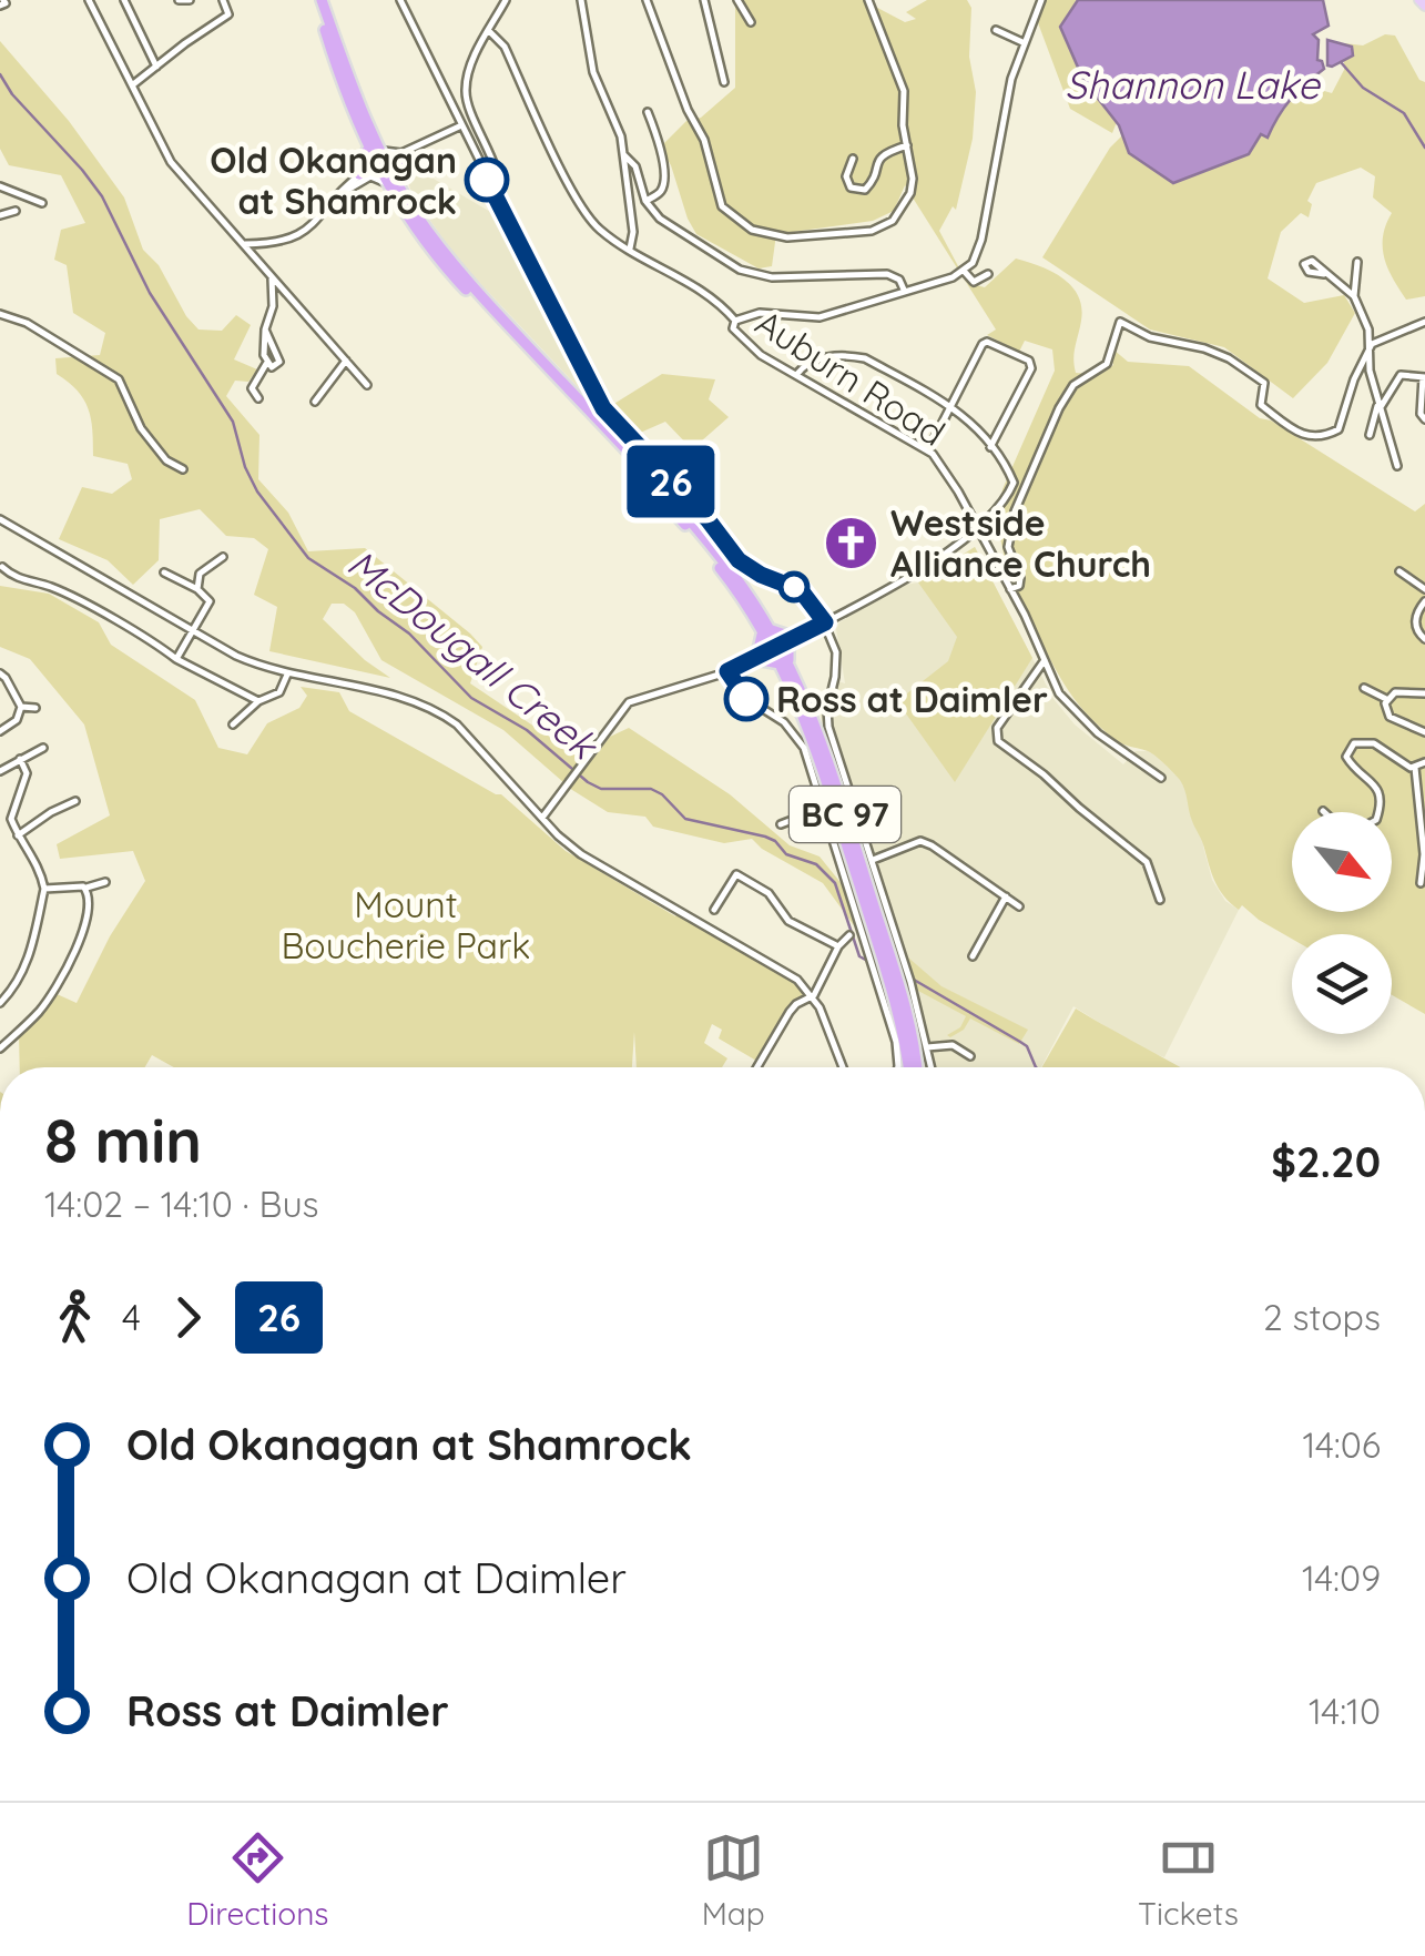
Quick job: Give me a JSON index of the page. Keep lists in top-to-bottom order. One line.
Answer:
{"streets":{"highway":["BC 97"],"street":["Auburn Road"]},"water":["Shannon Lake","McDougall Creek"],"parks":["Mount Boucherie Park"],"places":{"other":["Old Okanagan at Shamrock","Ross at Daimler"],"church":["Westside Alliance Church"]},"lines":["bus line 26"],"north":"bottom right","page":{"on_map":"26","heading":["8 min","14:02 – 14:10 · Bus","$2.20"],"legs":["4","26","2 stops"],"list":[{"name":"Old Okanagan at Shamrock","value":"14:06"},{"name":"Old Okanagan at Daimler","value":"14:09"},{"name":"Ross at Daimler","value":"14:10"}],"tabs":["Directions","Map","Tickets"]}}
